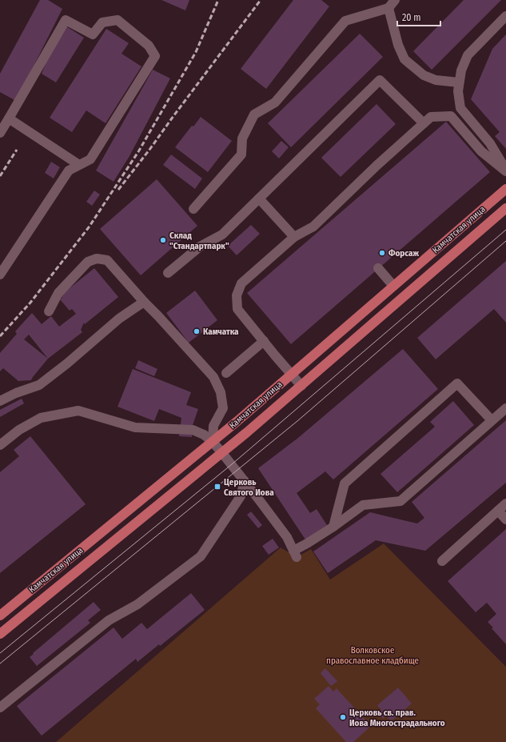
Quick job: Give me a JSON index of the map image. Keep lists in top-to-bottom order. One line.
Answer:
{"streets":{"main road":["Камчатская улица"]},"parks":["Волковское православное кладбище"],"places":{"other":["Склад \"Стандартпарк\"","Форсаж","Камчатка","Церковь св. прав. Иова Многострадального"],"transit":["Церковь Святого Иова"]},"scale_bar":"20 m"}
